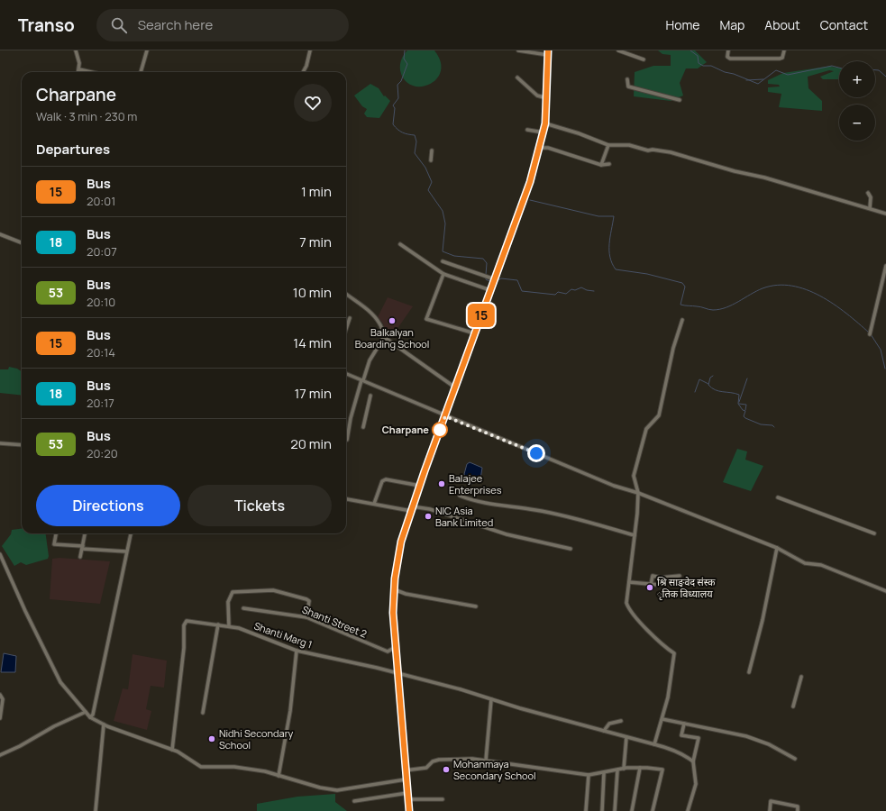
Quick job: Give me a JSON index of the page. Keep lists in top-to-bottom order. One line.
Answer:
{"streets":{"street":["Shanti Street 2","Shanti Marg 1"]},"places":["Balkalyan Boarding School","Charpane","Balajee Enterprises","NIC Asia Bank Limited","श्रि साङ्वेद संस्क ृतिक विध्यालय","Nidhi Secondary School","Mohanmaya Secondary School"],"lines":["bus line 15"],"page":{"header":"Transo","search":"Search here","nav":["Home","Map","About","Contact"],"on_map":"15","map_buttons":["+","−"],"heading":[["Charpane","Walk · 3 min · 230 m"],"Departures"],"list":[{"mark":"15","name":"Bus","note":"20:01","value":"1 min"},{"mark":"18","name":"Bus","note":"20:07","value":"7 min"},{"mark":"53","name":"Bus","note":"20:10","value":"10 min"},{"mark":"15","name":"Bus","note":"20:14","value":"14 min"},{"mark":"18","name":"Bus","note":"20:17","value":"17 min"},{"mark":"53","name":"Bus","note":"20:20","value":"20 min"}],"buttons":["Directions","Tickets"]}}
